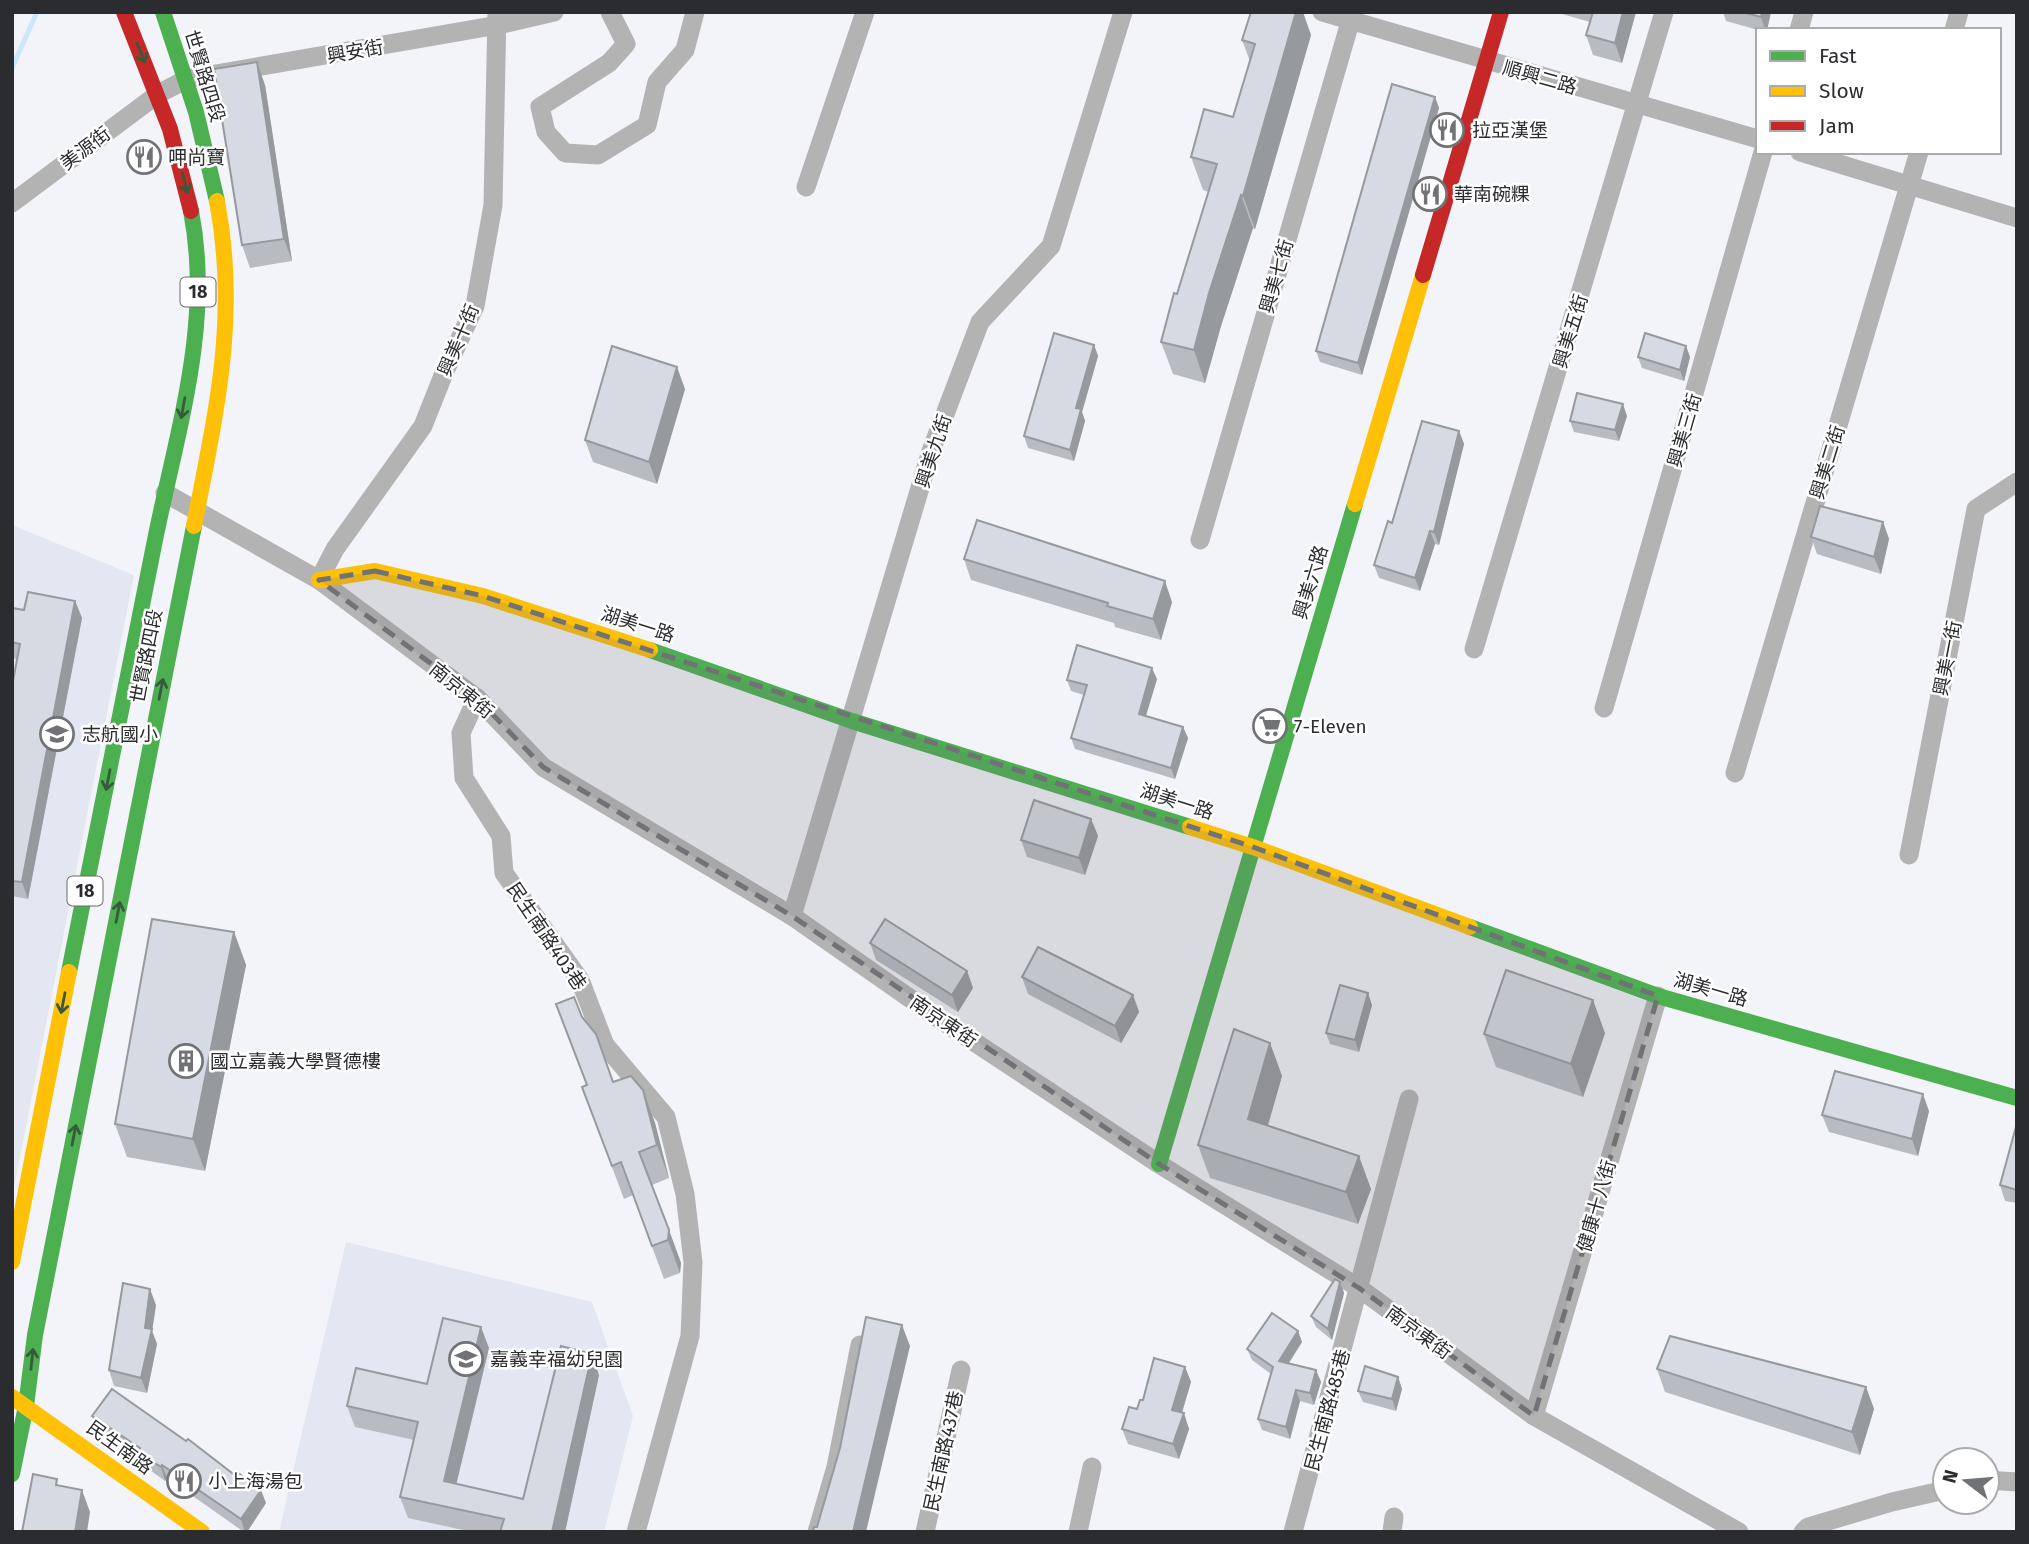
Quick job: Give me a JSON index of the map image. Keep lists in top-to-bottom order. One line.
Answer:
{"streets":{"main road":["世賢路四段","18","興美六路","湖美一路","民生南路"],"street":["興安街","順興二路","美源街","興美七街","興美五街","興美十街","興美三街","興美九街","興美二街","興美一街","南京東街","民生南路403巷","健康十八街","民生南路485巷","民生南路437巷"]},"crossings":[["興安街","世賢路四段"],["興安街","美源街"],["興安街","興美十街"],["世賢路四段","美源街"],["世賢路四段","南京東街"],["世賢路四段","民生南路"],["順興二路","興美七街"],["順興二路","興美五街"],["順興二路","興美六路"],["興美十街","湖美一路"],["興美十街","南京東街"],["興美九街","湖美一路"],["興美九街","南京東街"],["興美六路","湖美一路"],["興美六路","南京東街"],["湖美一路","南京東街"],["湖美一路","健康十八街"],["南京東街","民生南路403巷"],["南京東街","健康十八街"],["南京東街","民生南路485巷"]],"places":{"restaurant":["拉亞漢堡","呷尚寶","華南碗粿","小上海湯包"],"supermarket":["7-Eleven"],"school or university":["志航國小","嘉義幸福幼兒園"],"building":["國立嘉義大學賢德樓"]},"legend":["Fast","Slow","Jam"],"north":"left"}
